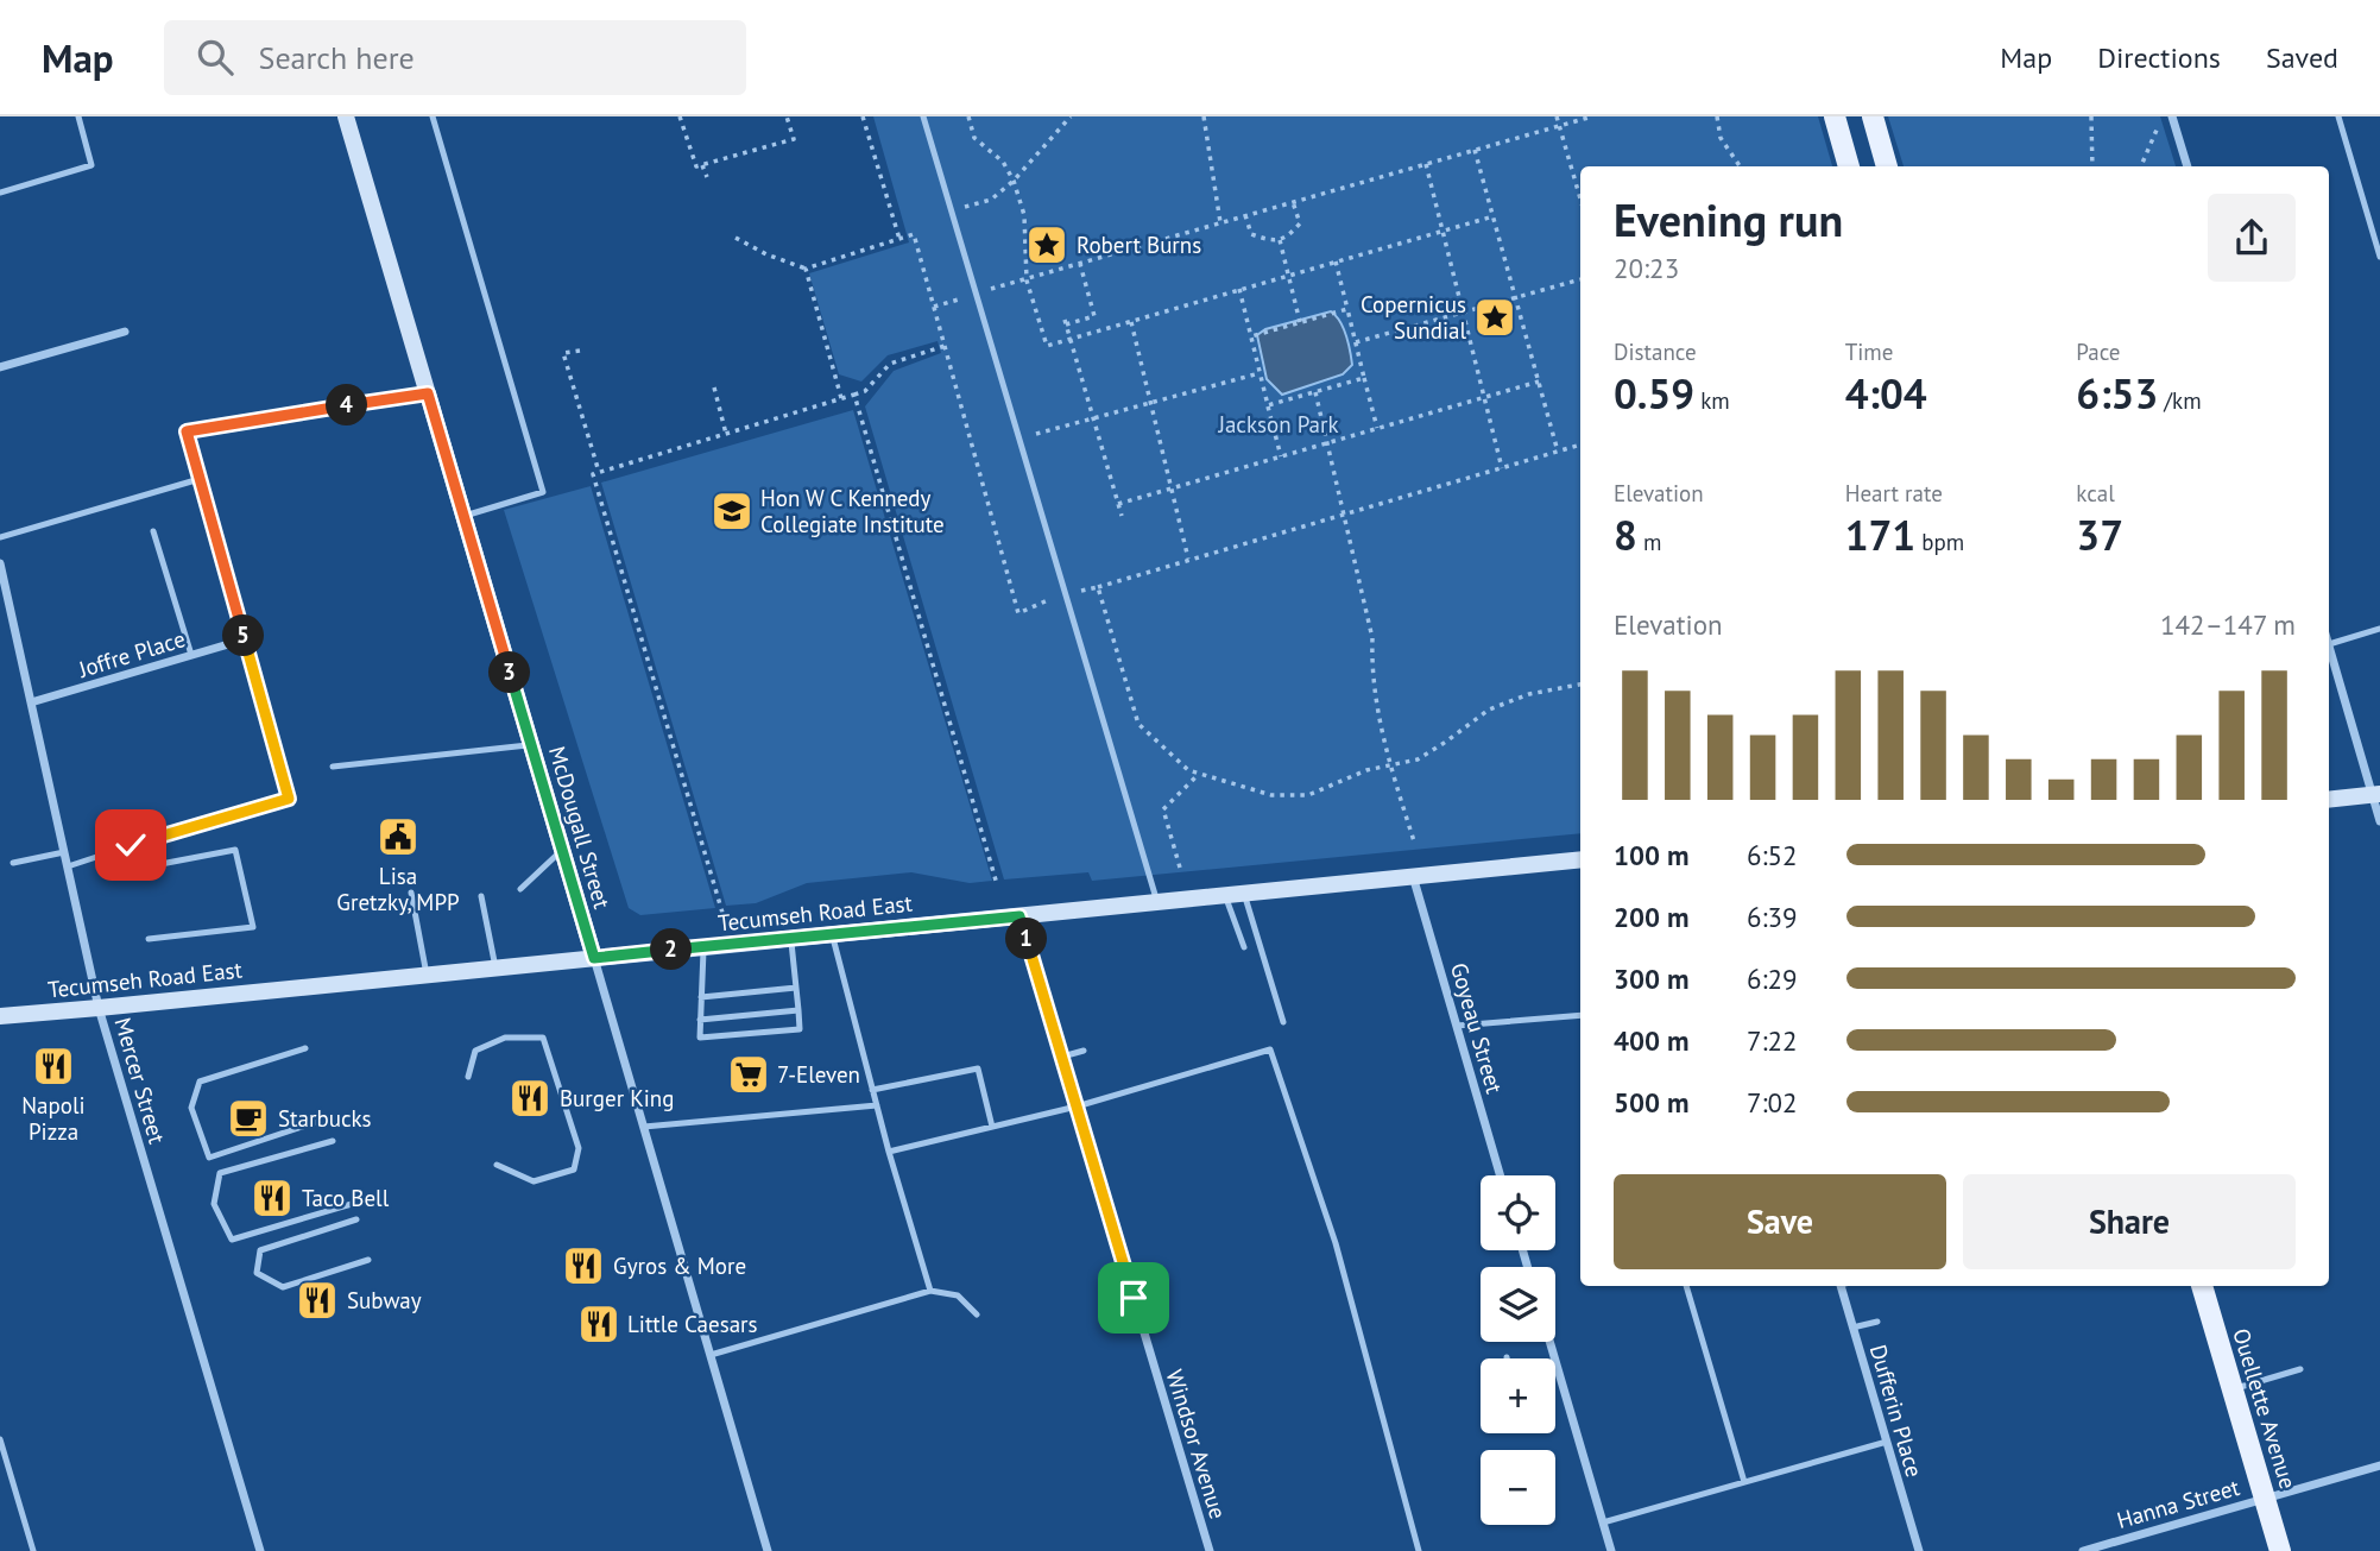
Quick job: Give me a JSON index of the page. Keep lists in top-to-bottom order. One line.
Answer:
{"streets":{"main road":["McDougall Street","Tecumseh Road East","Ouellette Avenue"],"street":["Joffre Place","Goyeau Street","Mercer Street","Dufferin Place","Windsor Avenue","Hanna Street"]},"crossings":[["Joffre Place","Mercer Street"],["McDougall Street","Tecumseh Road East"],["Tecumseh Road East","Goyeau Street"],["Tecumseh Road East","Mercer Street"],["Tecumseh Road East","Windsor Avenue"],["Ouellette Avenue","Hanna Street"]],"parks":["Jackson Park"],"places":{"place":["Robert Burns","Copernicus Sundial"],"school or university":["Hon W C Kennedy Collegiate Institute"],"public building":["Lisa Gretzky, MPP"],"restaurant":["Napoli Pizza","Burger King","Taco Bell","Gyros & More","Subway","Little Caesars"],"supermarket":["7-Eleven"],"cafe":["Starbucks"]},"page":{"header":"Map","search":"Search here","nav":["Map","Directions","Saved"],"heading":["Evening run","20:23"],"stats":[["Distance","0.59 km"],["Time","4:04"],["Pace","6:53 /km"],["Elevation","8 m"],["Heart rate","171 bpm"],["kcal","37"]],"pins":["4","5","3","1","2"],"chart":["Elevation","142–147 m"],"list":[{"name":"100 m","note":"6:52"},{"name":"200 m","note":"6:39"},{"name":"300 m","note":"6:29"},{"name":"400 m","note":"7:22"},{"name":"500 m","note":"7:02"}],"buttons":["Save","Share"],"map_buttons":["+","−"]}}
